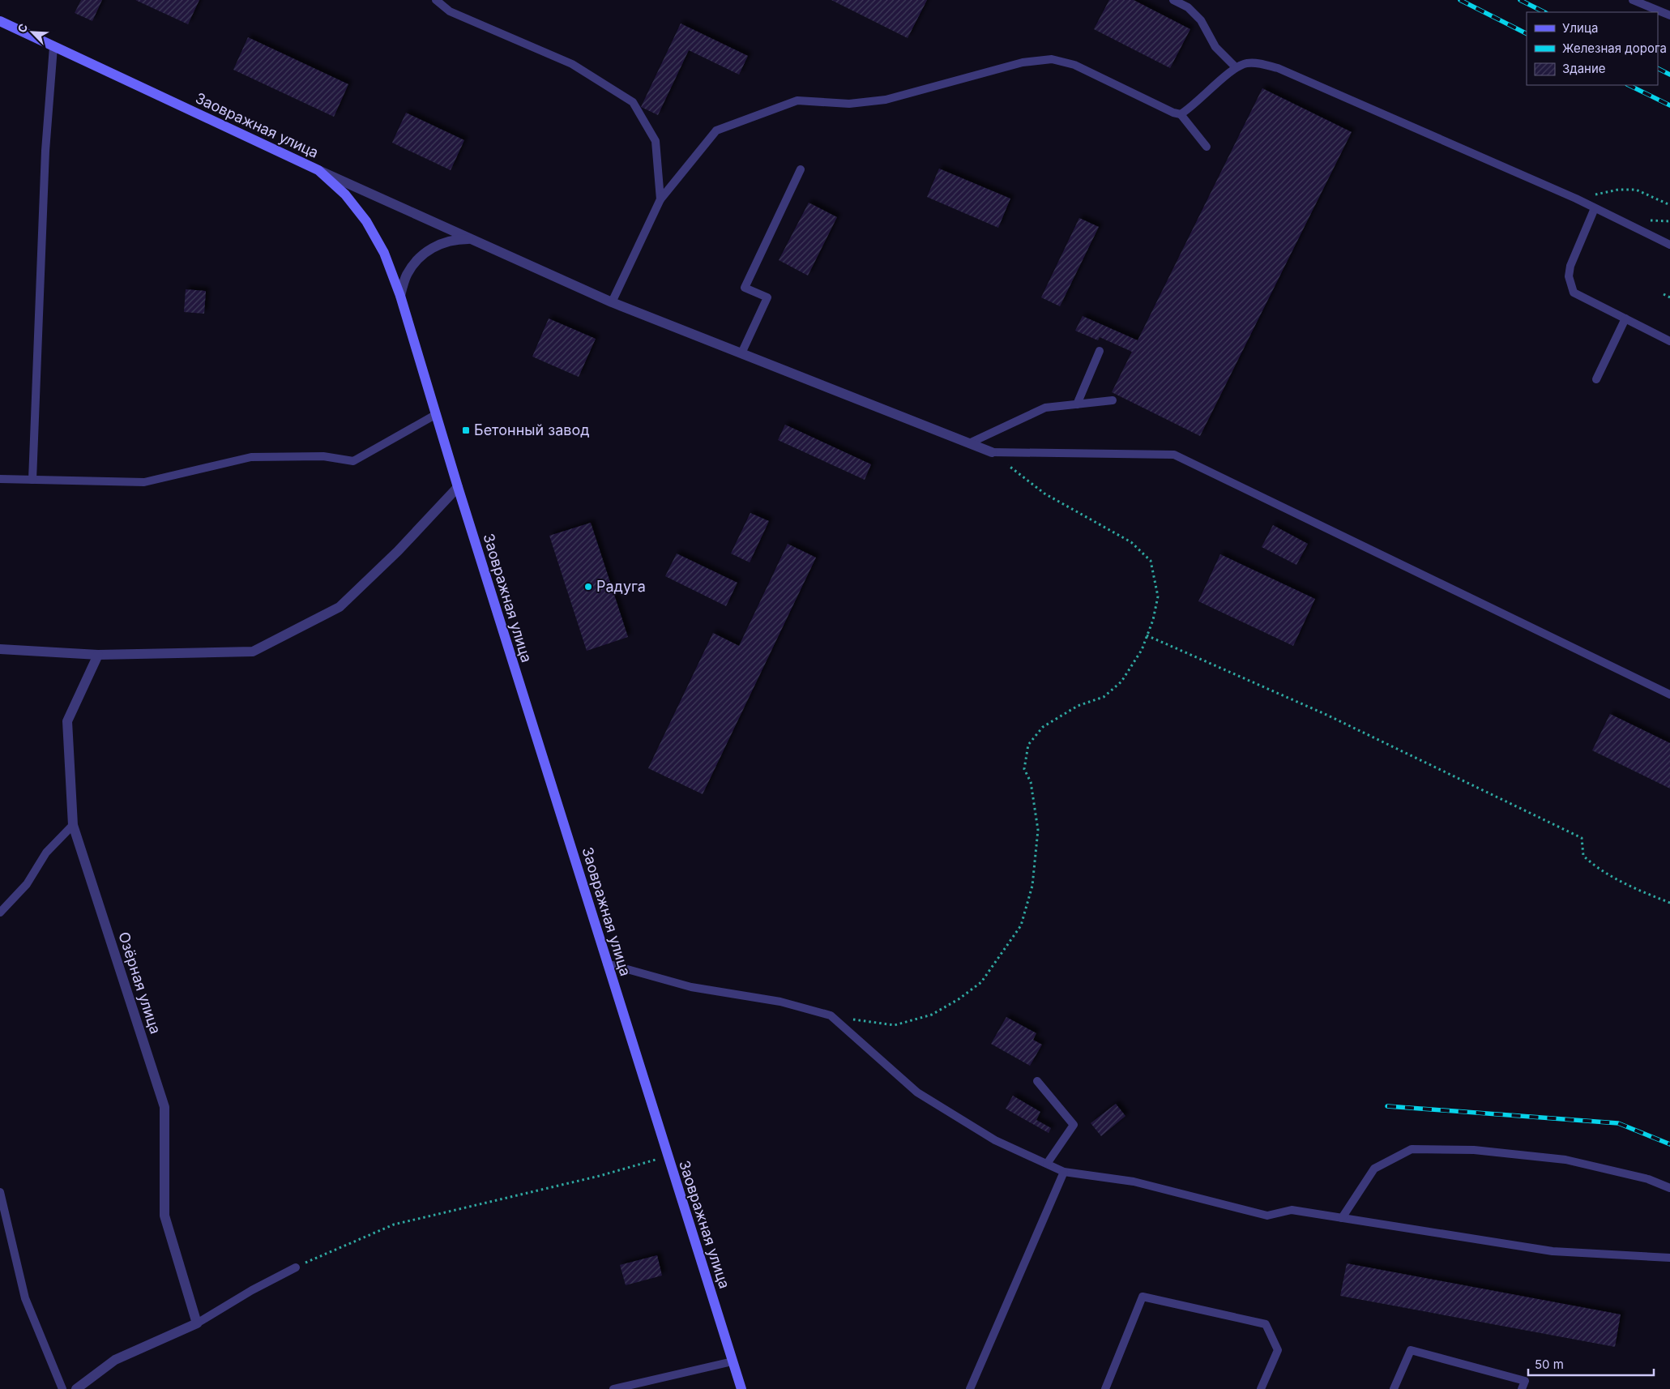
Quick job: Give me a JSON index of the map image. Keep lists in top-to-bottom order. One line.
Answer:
{"streets":{"street":["Заовражная улица","Озёрная улица"]},"places":{"transit":["Бетонный завод"],"other":["Радуга"]},"legend":["Улица","Железная дорога","Здание"],"scale_bar":"50 m","north":"top left"}
